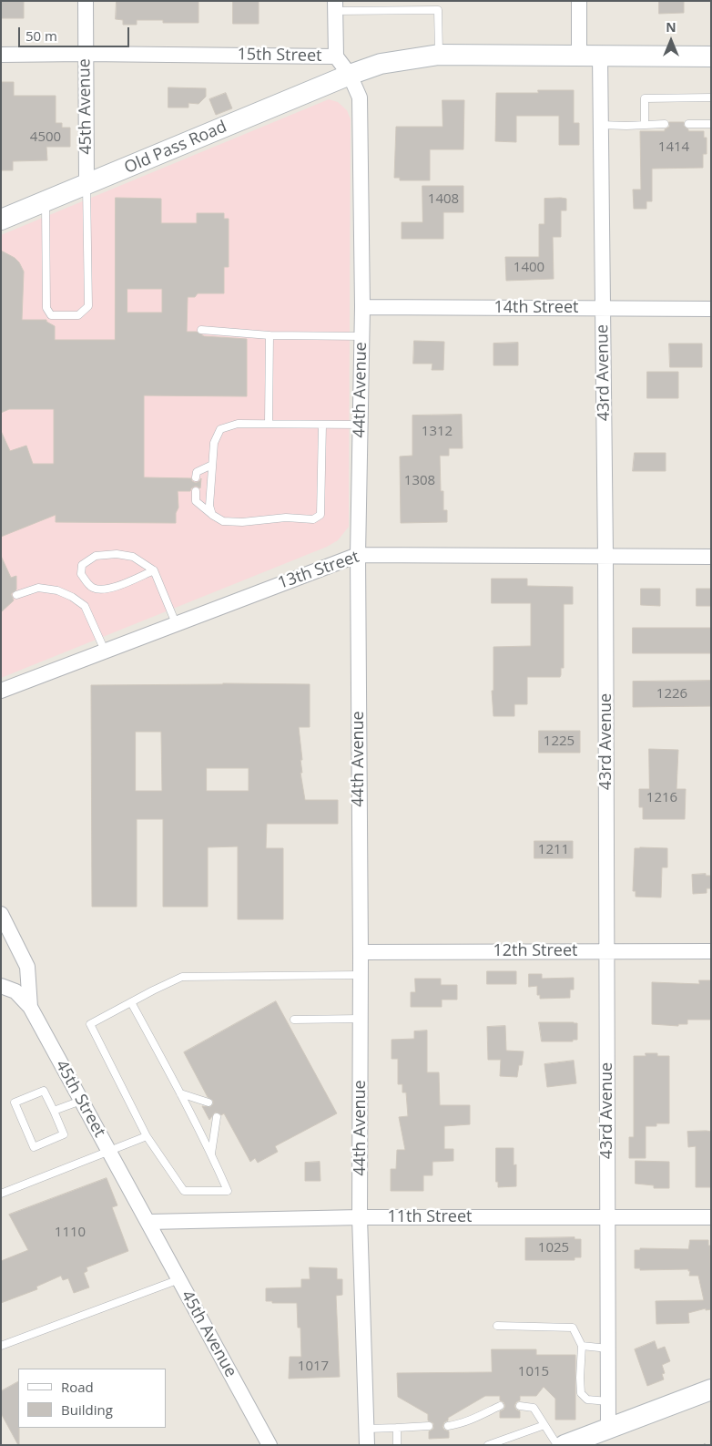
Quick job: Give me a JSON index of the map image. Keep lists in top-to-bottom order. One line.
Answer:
{"streets":{"main road":["Old Pass Road"],"street":["15th Street","45th Avenue","14th Street","43rd Avenue","44th Avenue","13th Street","12th Street","45th Street","11th Street"]},"crossings":[["15th Street","45th Avenue"],["15th Street","Old Pass Road"],["15th Street","44th Avenue"],["45th Avenue","Old Pass Road"],["45th Avenue","45th Street"],["45th Avenue","11th Street"],["Old Pass Road","44th Avenue"],["14th Street","43rd Avenue"],["14th Street","44th Avenue"],["43rd Avenue","13th Street"],["43rd Avenue","12th Street"],["43rd Avenue","11th Street"],["44th Avenue","13th Street"],["44th Avenue","12th Street"],["44th Avenue","11th Street"],["45th Street","11th Street"]],"house_numbers":["4500","1414","1408","1400","1312","1308","1226","1225","1216","1211","1110","1025","1017","1015"],"legend":["Road","Building"],"scale_bar":"50 m","north":"top"}
